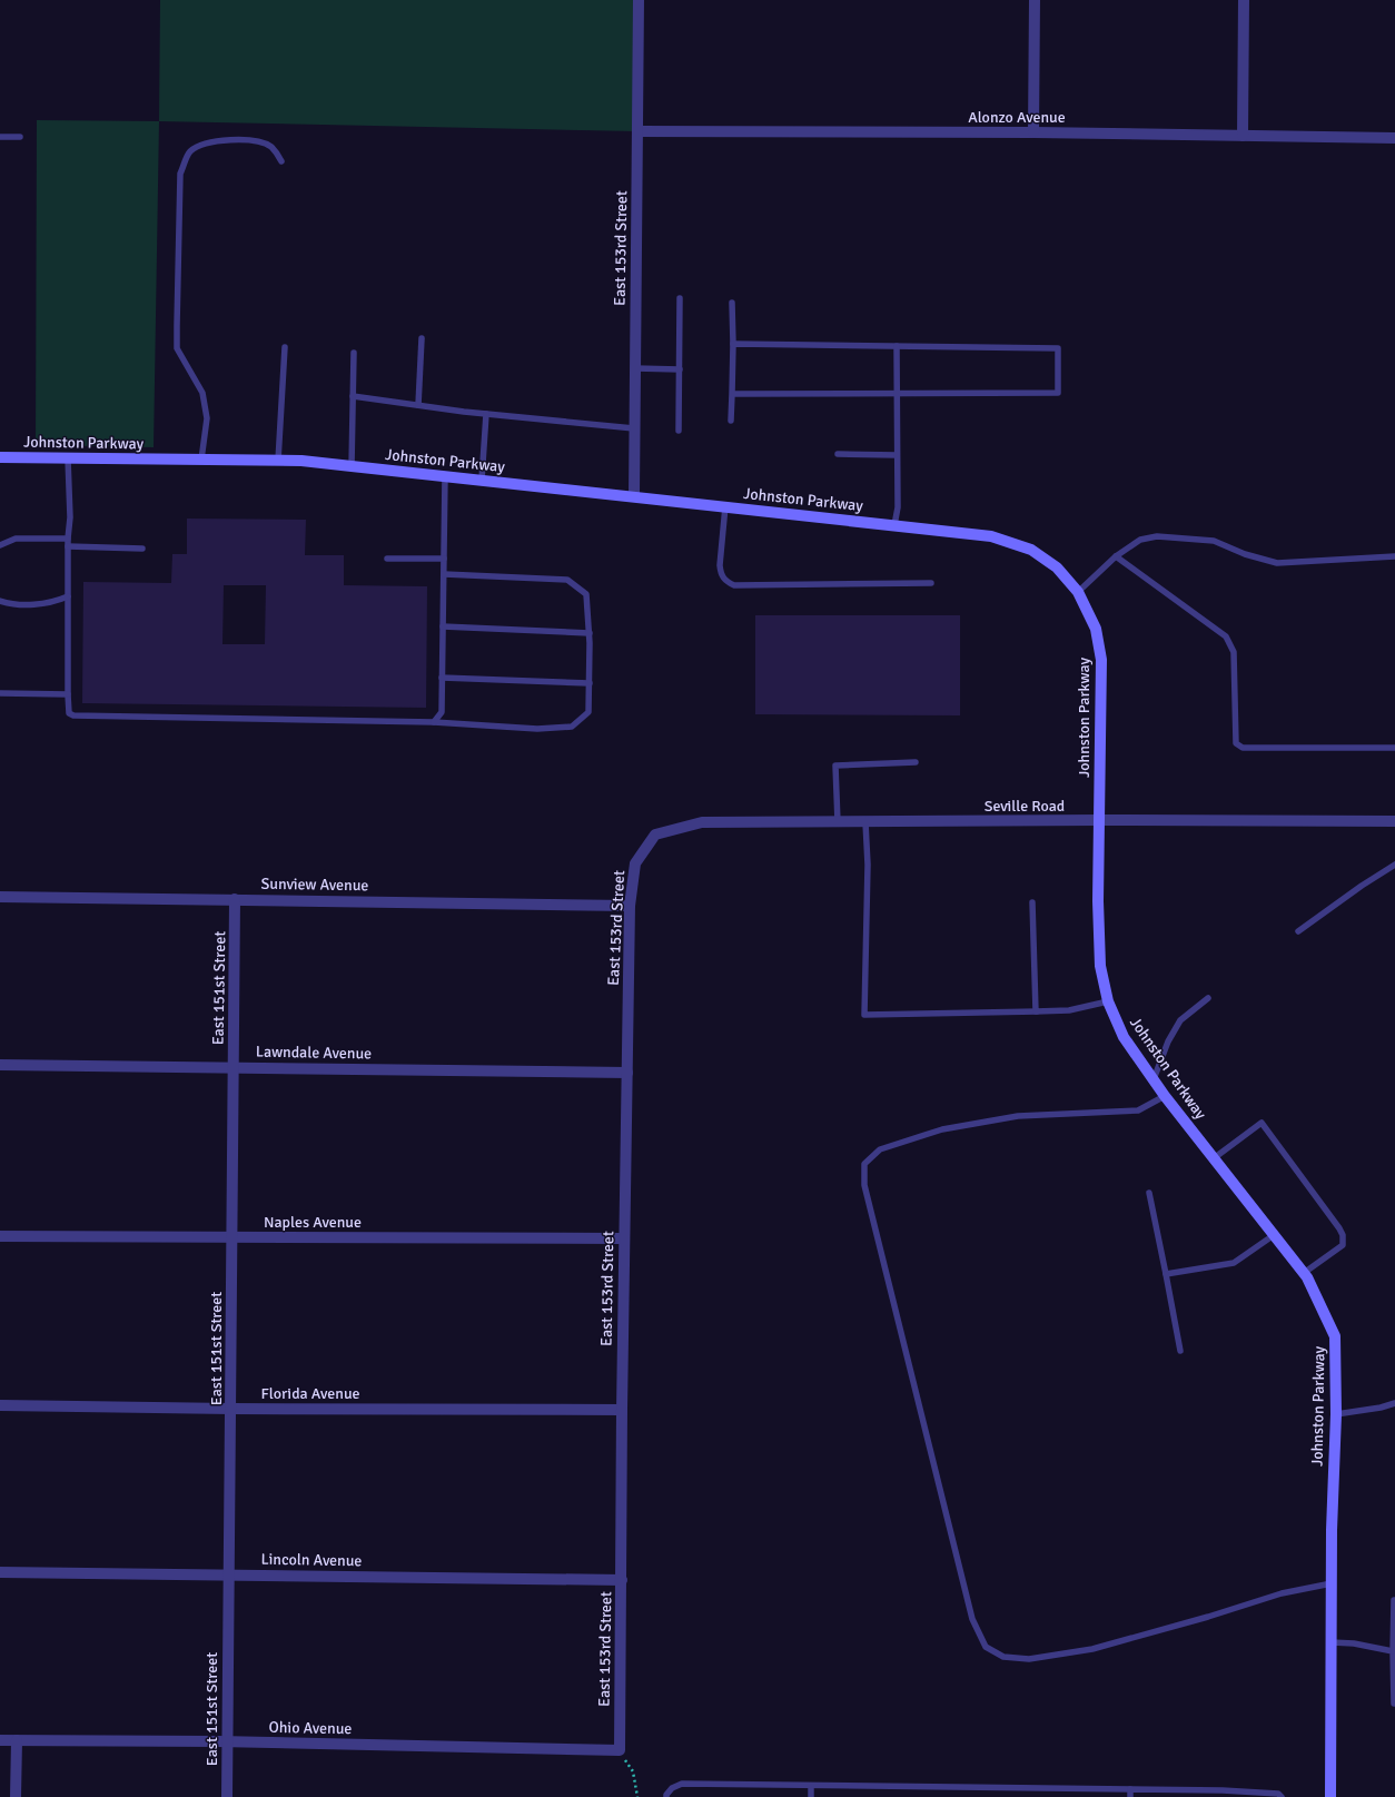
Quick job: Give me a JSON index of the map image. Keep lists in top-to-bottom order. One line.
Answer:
{"streets":{"street":["Alonzo Avenue","East 153rd Street","Johnston Parkway","Seville Road","Sunview Avenue","East 151st Street","Lawndale Avenue","Naples Avenue","Florida Avenue","Lincoln Avenue","Ohio Avenue"]},"crossings":[["Alonzo Avenue","East 153rd Street"],["East 153rd Street","Johnston Parkway"],["East 153rd Street","Seville Road"],["East 153rd Street","Sunview Avenue"],["East 153rd Street","Lawndale Avenue"],["East 153rd Street","Naples Avenue"],["East 153rd Street","Florida Avenue"],["East 153rd Street","Lincoln Avenue"],["East 153rd Street","Ohio Avenue"],["Johnston Parkway","Seville Road"],["Sunview Avenue","East 151st Street"],["East 151st Street","Lawndale Avenue"],["East 151st Street","Naples Avenue"],["East 151st Street","Florida Avenue"],["East 151st Street","Lincoln Avenue"],["East 151st Street","Ohio Avenue"]]}
